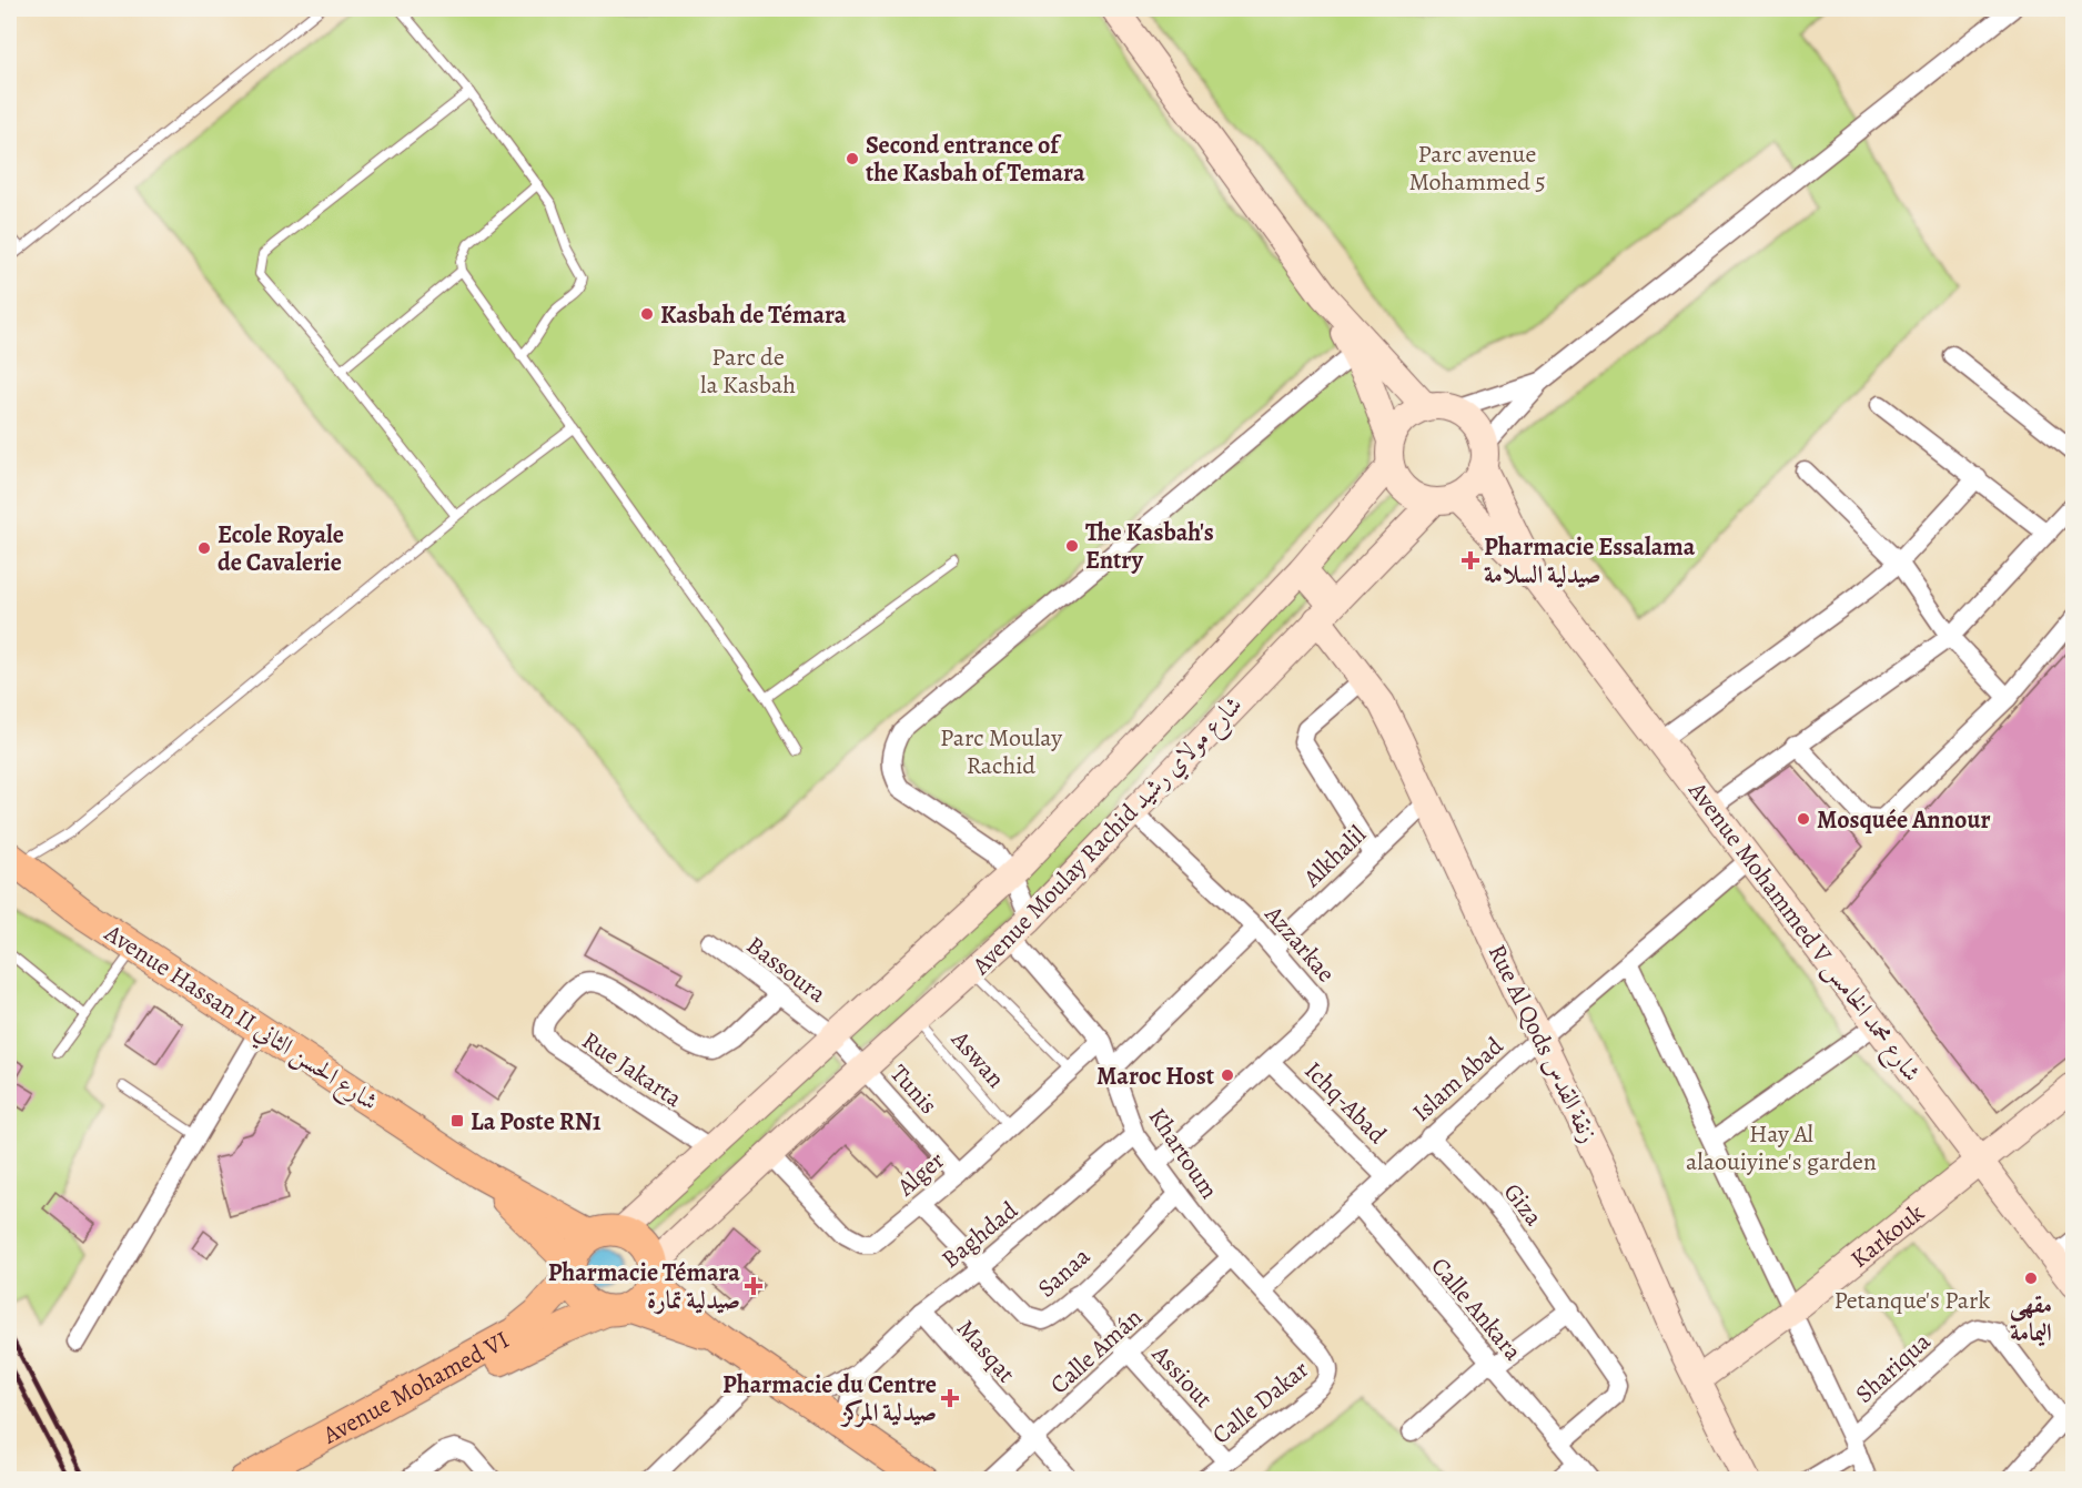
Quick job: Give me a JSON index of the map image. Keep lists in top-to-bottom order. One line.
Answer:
{"streets":{"main road":["Avenue Moulay Rachid شارع مولاي رشيد","Avenue Mohammed V شارع محمد الخامس","Avenue Hassan II شارع الحسن الثاني","Rue Al Qods زنقة القدس","Karkouk","Avenue Mohamed VI"],"street":["Alkhalil","Azzarkae","Bassoura","Rue Jakarta","Islam Abad","Tunis","Ichq-Abad","Khartoum","Alger","Giza","Baghdad","Sanaa","Calle Ankara","Masqat","Calle Amán","Shariqua","Assiout","Calle Dakar"],"lane":["Aswan"]},"crossings":[["Avenue Moulay Rachid شارع مولاي رشيد","Azzarkae"],["Avenue Moulay Rachid شارع مولاي رشيد","Bassoura"],["Avenue Moulay Rachid شارع مولاي رشيد","Avenue Hassan II شارع الحسن الثاني"],["Avenue Moulay Rachid شارع مولاي رشيد","Rue Al Qods زنقة القدس"],["Avenue Moulay Rachid شارع مولاي رشيد","Aswan"],["Avenue Moulay Rachid شارع مولاي رشيد","Rue Jakarta"],["Avenue Moulay Rachid شارع مولاي رشيد","Tunis"],["Avenue Moulay Rachid شارع مولاي رشيد","Khartoum"],["Avenue Moulay Rachid شارع مولاي رشيد","Alger"],["Avenue Moulay Rachid شارع مولاي رشيد","Avenue Mohamed VI"],["Alkhalil","Azzarkae"],["Alkhalil","Rue Al Qods زنقة القدس"],["Avenue Mohammed V شارع محمد الخامس","Islam Abad"],["Avenue Mohammed V شارع محمد الخامس","Karkouk"],["Azzarkae","Ichq-Abad"],["Azzarkae","Khartoum"],["Bassoura","Rue Jakarta"],["Bassoura","Tunis"],["Avenue Hassan II شارع الحسن الثاني","Avenue Mohamed VI"],["Rue Al Qods زنقة القدس","Islam Abad"],["Rue Al Qods زنقة القدس","Karkouk"],["Aswan","Alger"],["Islam Abad","Ichq-Abad"],["Islam Abad","Khartoum"],["Islam Abad","Giza"],["Islam Abad","Calle Ankara"],["Tunis","Alger"],["Khartoum","Alger"],["Khartoum","Baghdad"],["Khartoum","Sanaa"],["Khartoum","Calle Amán"],["Khartoum","Calle Dakar"],["Alger","Sanaa"],["Giza","Calle Ankara"],["Baghdad","Sanaa"],["Baghdad","Masqat"],["Sanaa","Assiout"],["Masqat","Calle Amán"],["Calle Amán","Assiout"],["Assiout","Calle Dakar"]],"parks":["Parc avenue Mohammed 5","Parc de la Kasbah","Parc Moulay Rachid","Hay Al alaouiyine's garden","Petanque's Park"],"places":{"other":["Second entrance of the Kasbah of Temara","Kasbah de Témara","The Kasbah's Entry","Ecole Royale de Cavalerie","Mosquée Annour","Maroc Host","مقهى اليمامة"],"health":["Pharmacie Essalama صيدلية السلامة","Pharmacie Témara صيدلية تمارة","Pharmacie du Centre صيدلية المركز"],"transit":["La Poste RN1"]}}
